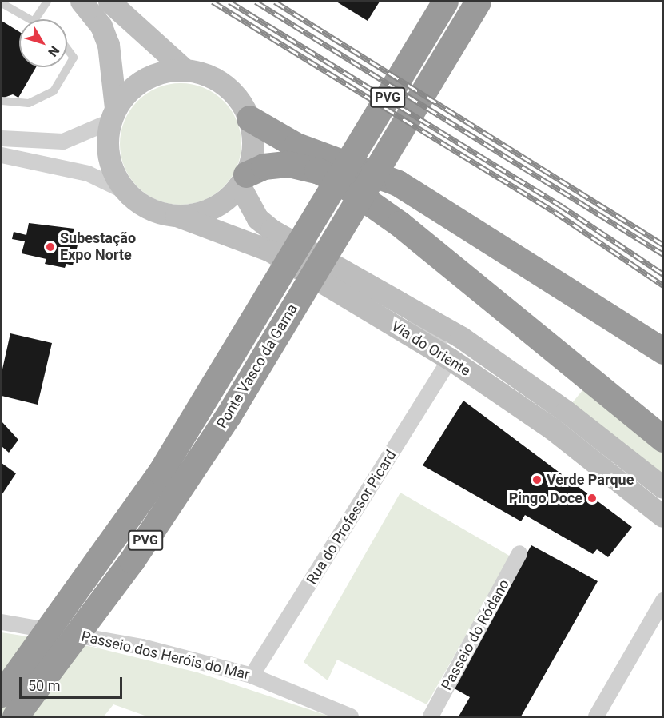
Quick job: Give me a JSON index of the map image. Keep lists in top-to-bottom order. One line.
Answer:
{"streets":{"highway":["PVG","Ponte Vasco da Gama"],"street":["Via do Oriente","Rua do Professor Picard","Passeio do Ródano","Passeio dos Heróis do Mar"]},"crossings":[["Via do Oriente","Rua do Professor Picard"],["Rua do Professor Picard","Passeio dos Heróis do Mar"]],"places":["Subestação Expo Norte","Verde Parque","Pingo Doce"],"scale_bar":"50 m","north":"bottom right"}
